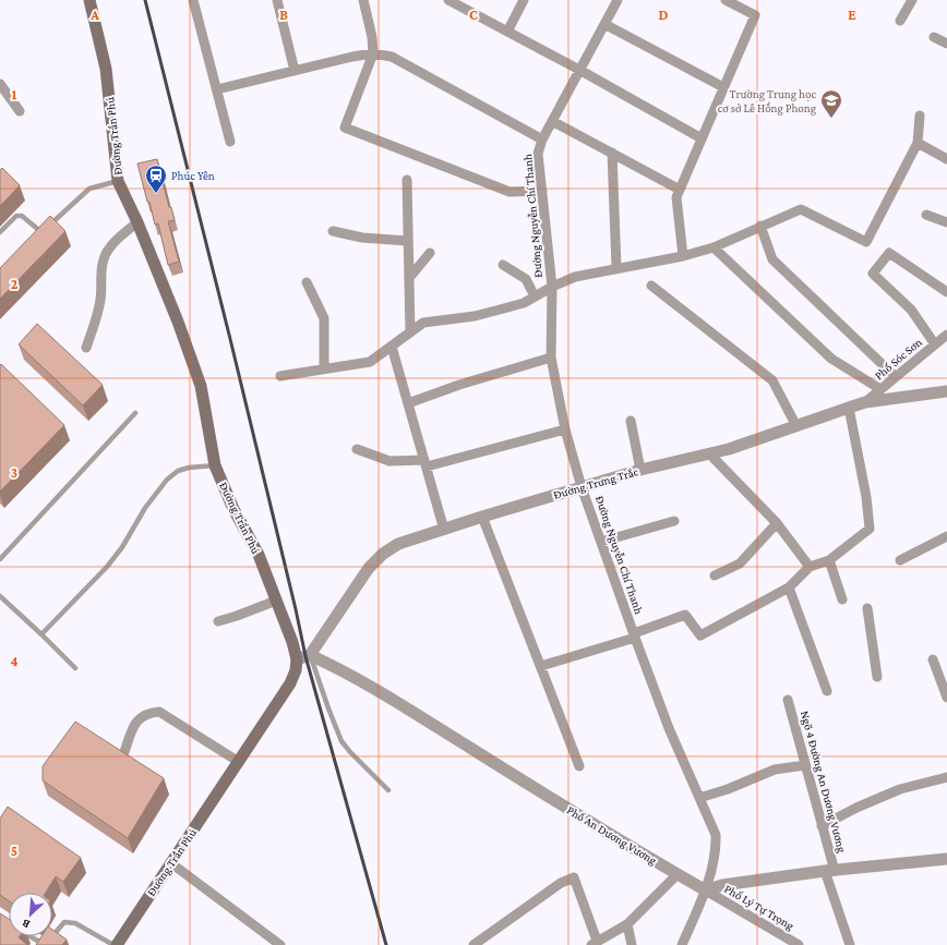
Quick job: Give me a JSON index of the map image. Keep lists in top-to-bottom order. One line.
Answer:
{"streets":{"main road":["Đường Trần Phú"],"street":["Đường Nguyễn Chí Thanh","Phố Sóc Sơn","Đường Trưng Trắc","Ngõ 4 Đường An Dương Vương","Phố An Dương Vương","Phố Lý Tự Trọng"]},"crossings":[["Đường Nguyễn Chí Thanh","Đường Trưng Trắc"],["Đường Nguyễn Chí Thanh","Phố An Dương Vương"],["Đường Nguyễn Chí Thanh","Phố Lý Tự Trọng"],["Phố Sóc Sơn","Đường Trưng Trắc"],["Đường Trưng Trắc","Phố An Dương Vương"],["Phố An Dương Vương","Phố Lý Tự Trọng"]],"places":{"school or university":["Trường Trung học cơ sở Lê Hồng Phong"],"station":["Phúc Yên"]},"north":"bottom left","grid":{"columns":["A","B","C","D","E"],"rows":["1","2","3","4","5"]}}
